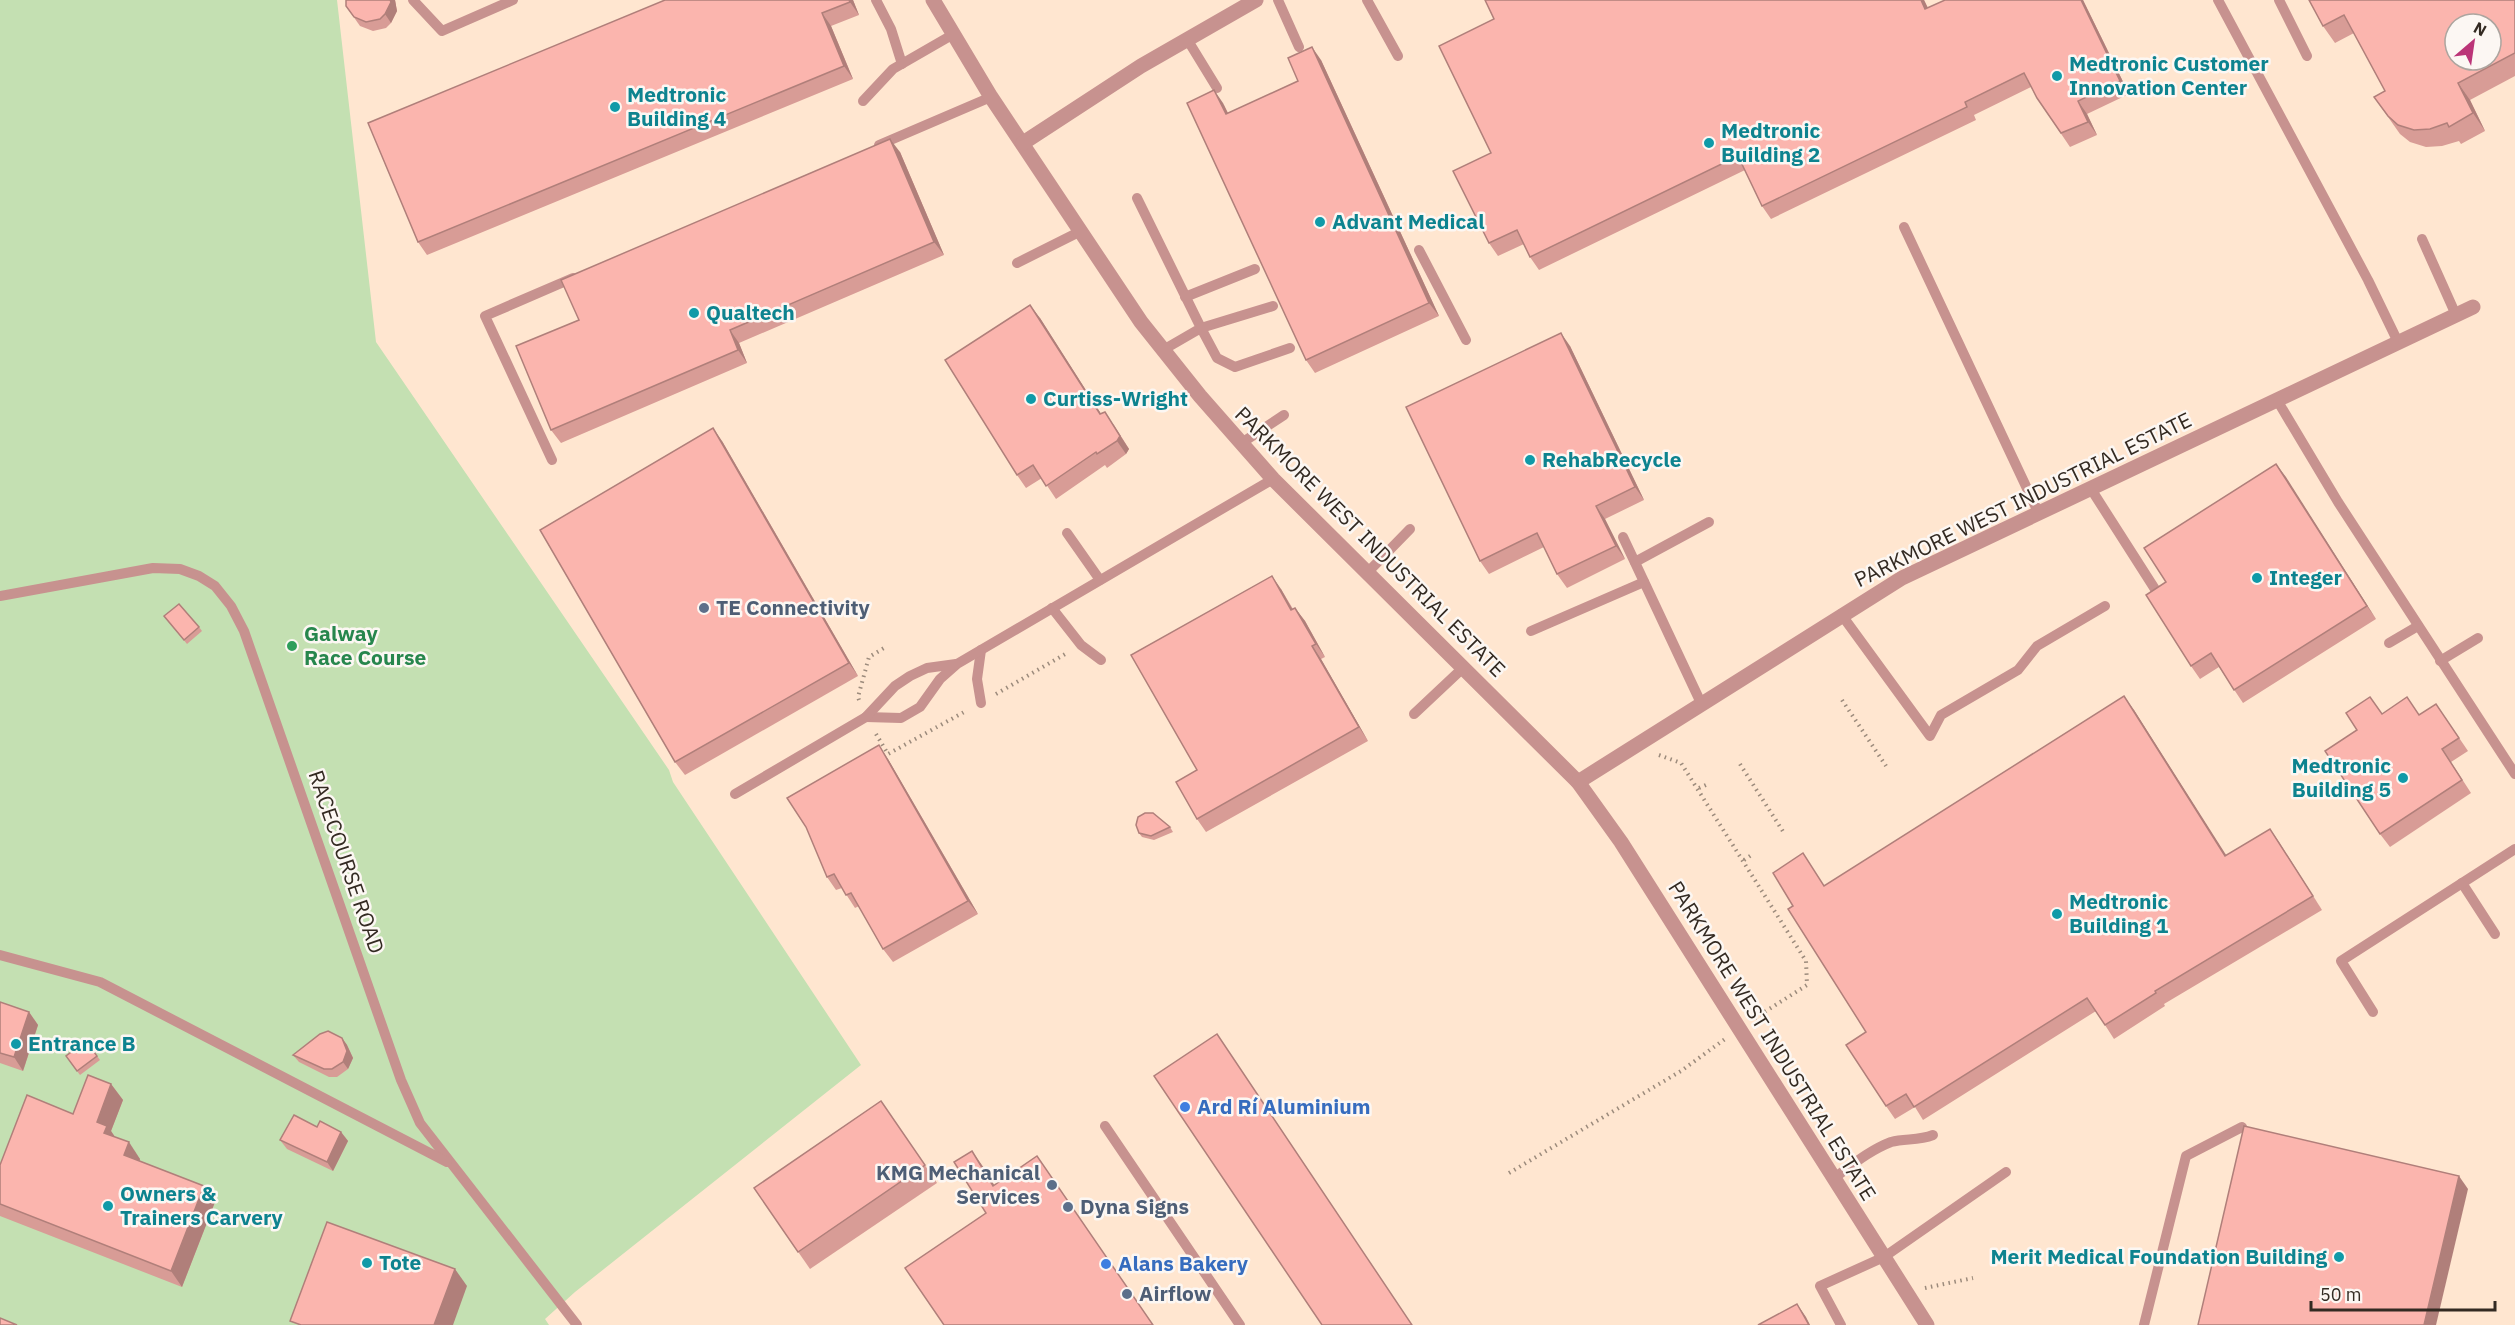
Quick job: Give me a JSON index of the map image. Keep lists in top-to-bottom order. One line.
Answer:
{"streets":{"street":["PARKMORE WEST INDUSTRIAL ESTATE"],"lane":["RACECOURSE ROAD"]},"places":["Medtronic Customer Innovation Center","Medtronic Building 4","Medtronic Building 2","Advant Medical","Qualtech","Curtiss-Wright","RehabRecycle","Integer","TE Connectivity","Galway Race Course","Medtronic Building 5","Medtronic Building 1","Entrance B","Ard Rí Aluminium","KMG Mechanical Services","Owners & Trainers Carvery","Dyna Signs","Merit Medical Foundation Building","Tote","Alans Bakery","Airflow"],"scale_bar":"50 m","north":"top right"}
